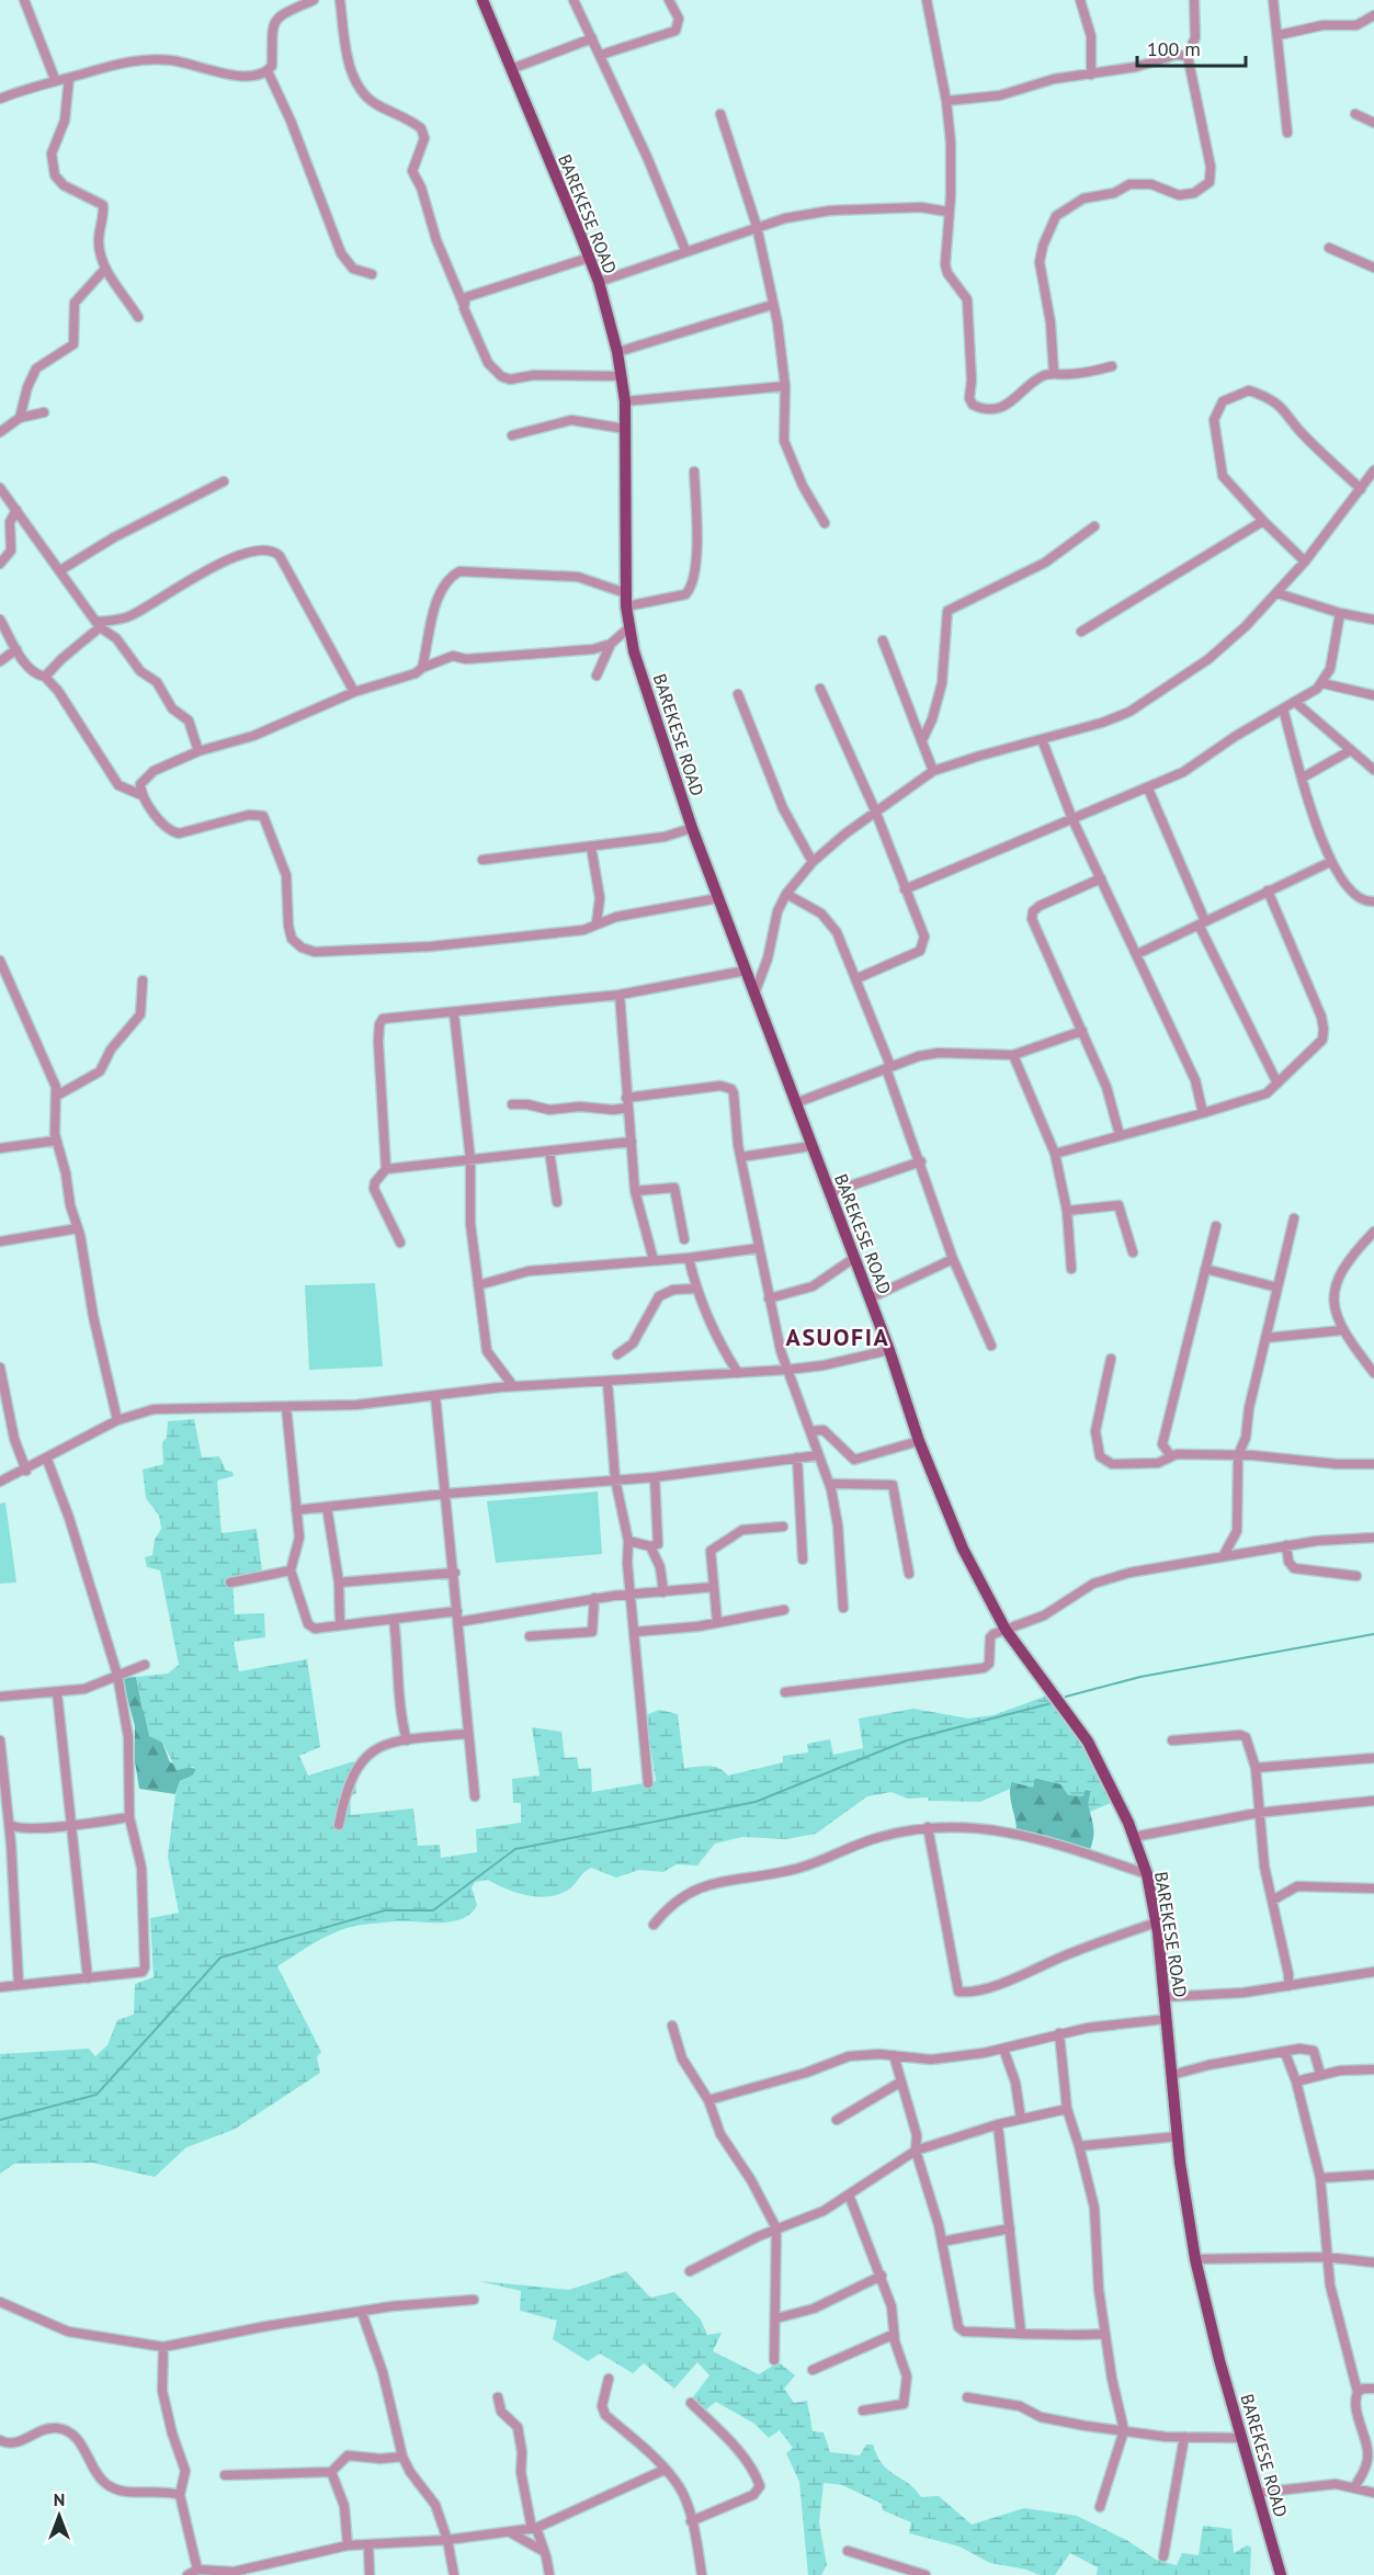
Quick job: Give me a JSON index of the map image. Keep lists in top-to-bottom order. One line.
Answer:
{"streets":{"main road":["BAREKESE ROAD"]},"districts":["ASUOFIA"],"scale_bar":"100 m","north":"top"}
